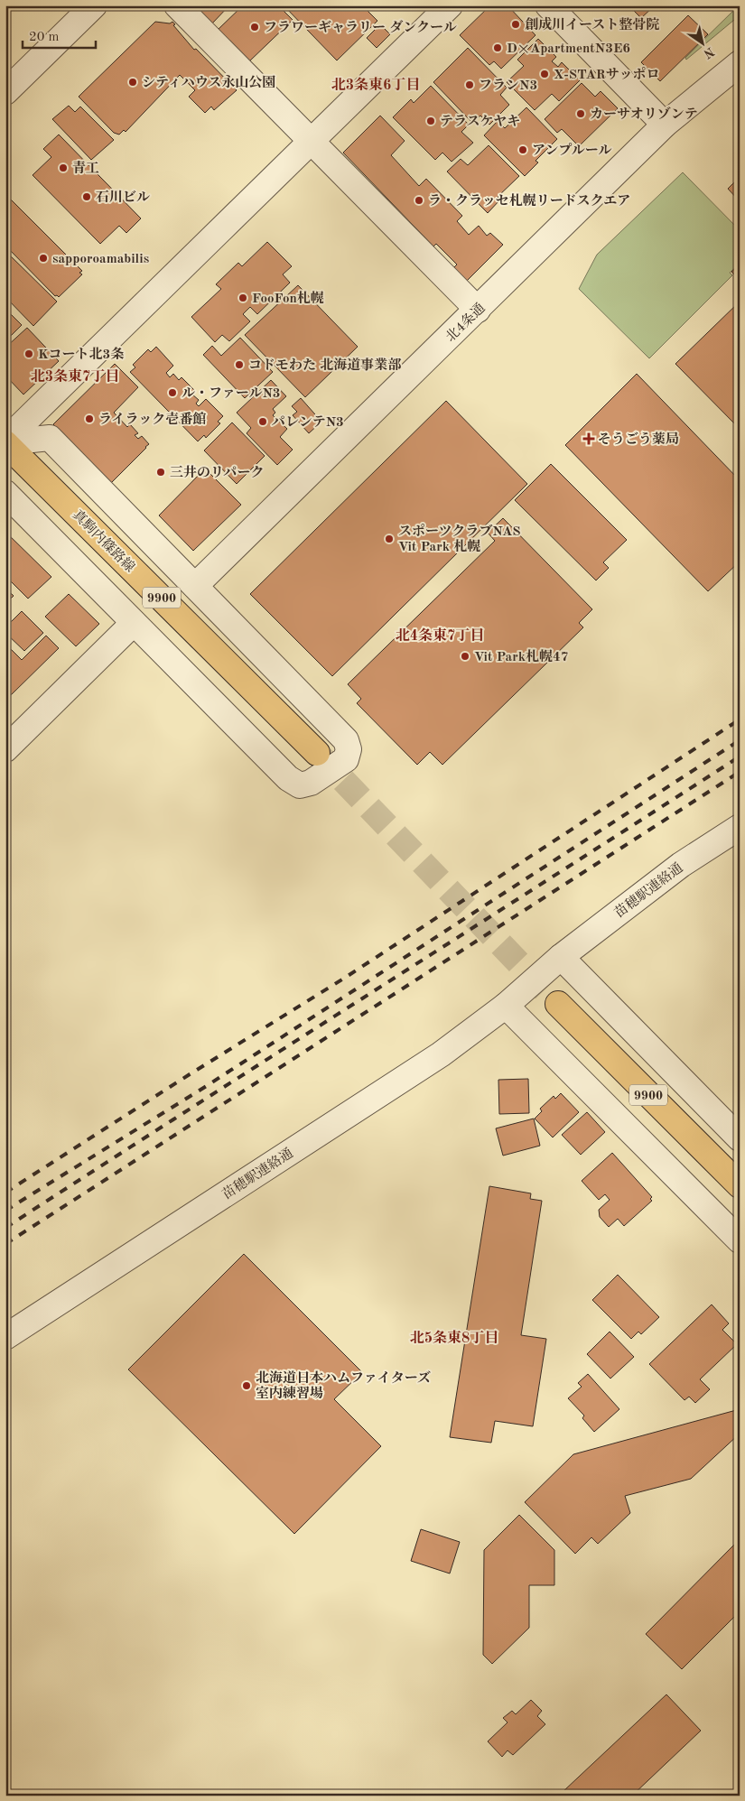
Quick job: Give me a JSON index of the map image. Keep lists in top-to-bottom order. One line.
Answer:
{"streets":{"main road":["真駒内篠路線","9900"],"street":["北4条通","苗穂駅連絡通"]},"districts":["北3条東6丁目","北3条東7丁目","北4条東7丁目","北5条東8丁目"],"places":{"other":["創成川イースト整骨院","フラワーギャラリー ダンクール","D×ApartmentN3E6","X-STARサッポロ","シティハウス永山公園","フランN3","カーサオリゾンテ","テラスケヤキ","アンプルール","青工","石川ビル","ラ・クラッセ札幌リードスクエア","sapporoamabilis","FooFon札幌","Kコート北3条","コドモわた 北海道事業部","ル・ファールN3","ライラック壱番館","パレンテN3","三井のリパーク","スポーツクラブNAS Vit Park 札幌","Vit Park札幌47","北海道日本ハムファイターズ 室内練習場"],"health":["そうごう薬局"]},"scale_bar":"20 m","north":"bottom right"}
